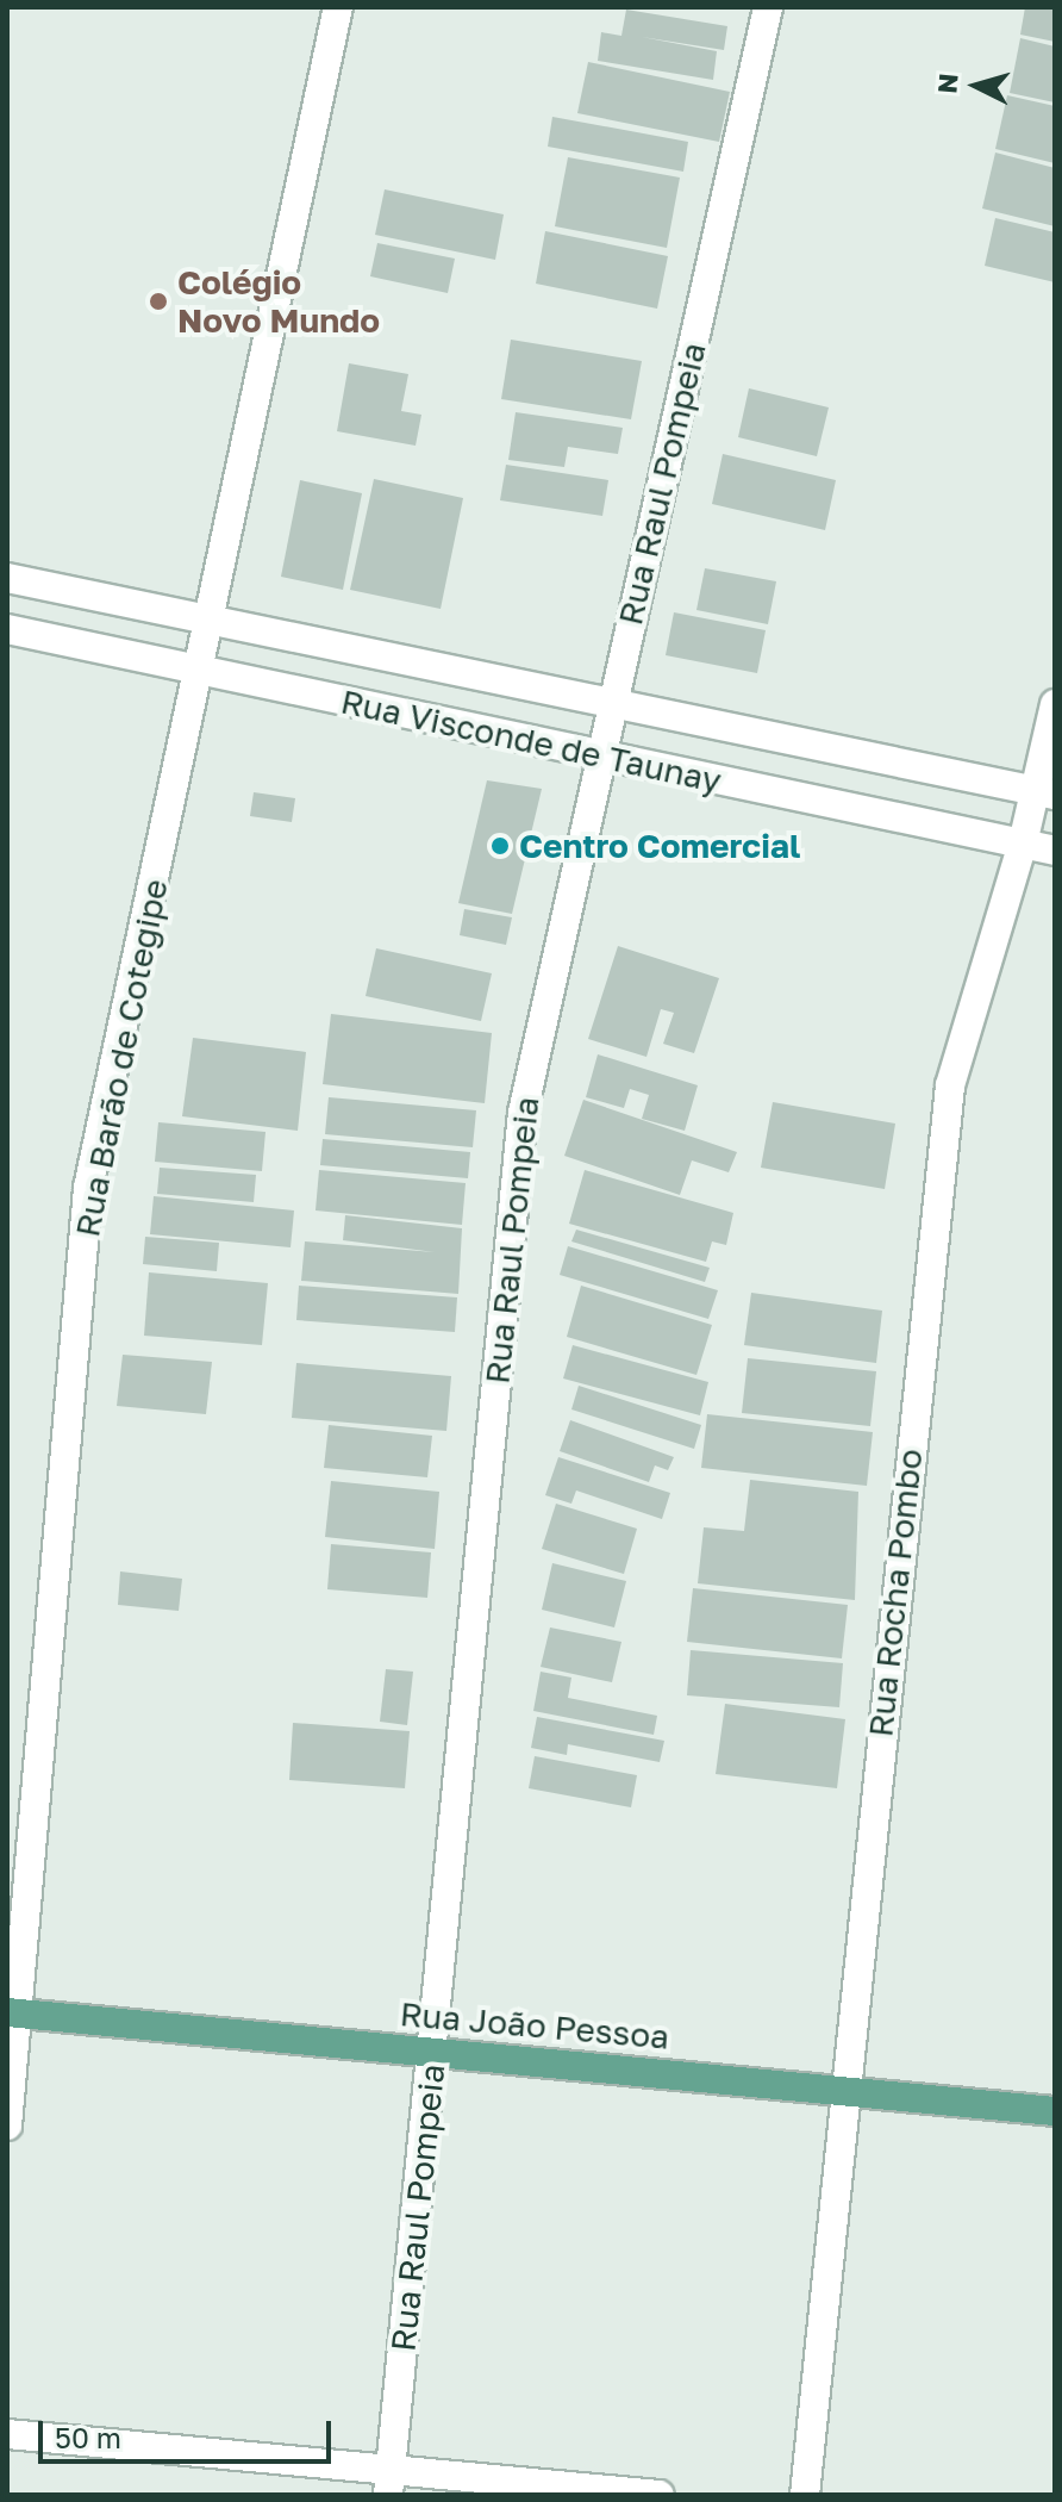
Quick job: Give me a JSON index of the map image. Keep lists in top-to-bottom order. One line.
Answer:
{"streets":{"main road":["Rua João Pessoa"],"street":["Rua Raul Pompeia","Rua Visconde de Taunay","Rua Barão de Cotegipe","Rua Rocha Pombo"]},"crossings":[["Rua Raul Pompeia","Rua Visconde de Taunay"],["Rua Raul Pompeia","Rua João Pessoa"],["Rua Visconde de Taunay","Rua Barão de Cotegipe"],["Rua Visconde de Taunay","Rua Rocha Pombo"],["Rua Barão de Cotegipe","Rua João Pessoa"],["Rua Rocha Pombo","Rua João Pessoa"]],"places":["Colégio Novo Mundo","Centro Comercial"],"scale_bar":"50 m","north":"left"}
